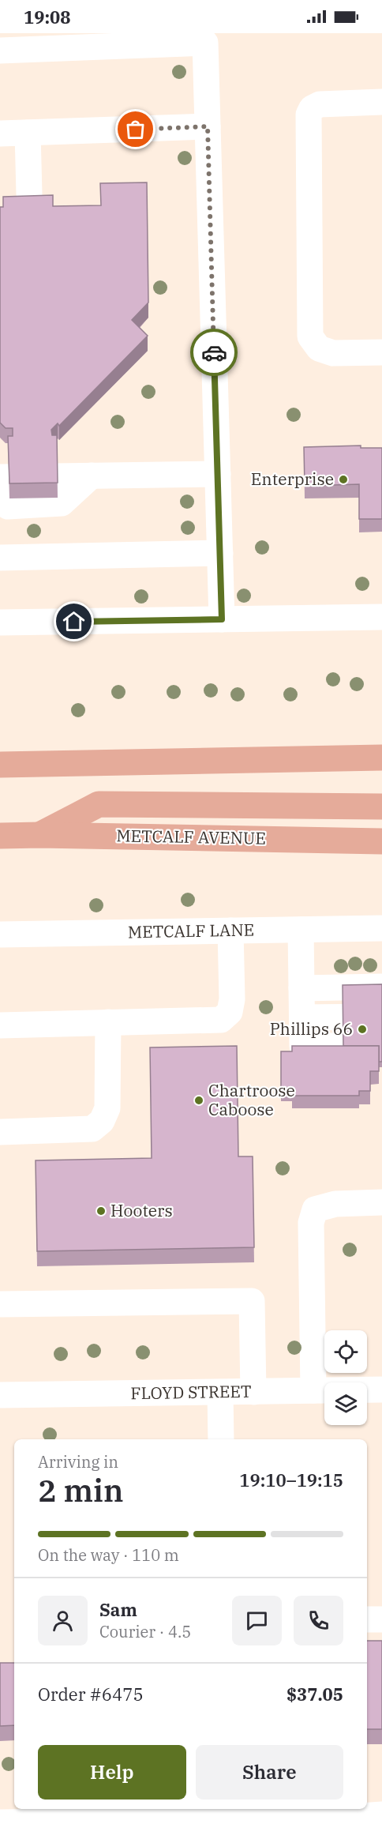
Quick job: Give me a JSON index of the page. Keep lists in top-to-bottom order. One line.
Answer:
{"streets":{"main road":["METCALF AVENUE"],"street":["METCALF LANE","FLOYD STREET"]},"places":["Enterprise","Phillips 66","Chartroose Caboose","Hooters"],"page":{"status":"19:08","heading":["2 min","Arriving in","19:10–19:15"],"panel":["Sam","Courier · 4.5","Order #6475","$37.05"],"bar":"On the way · 110 m","buttons":["Help","Share"]}}
